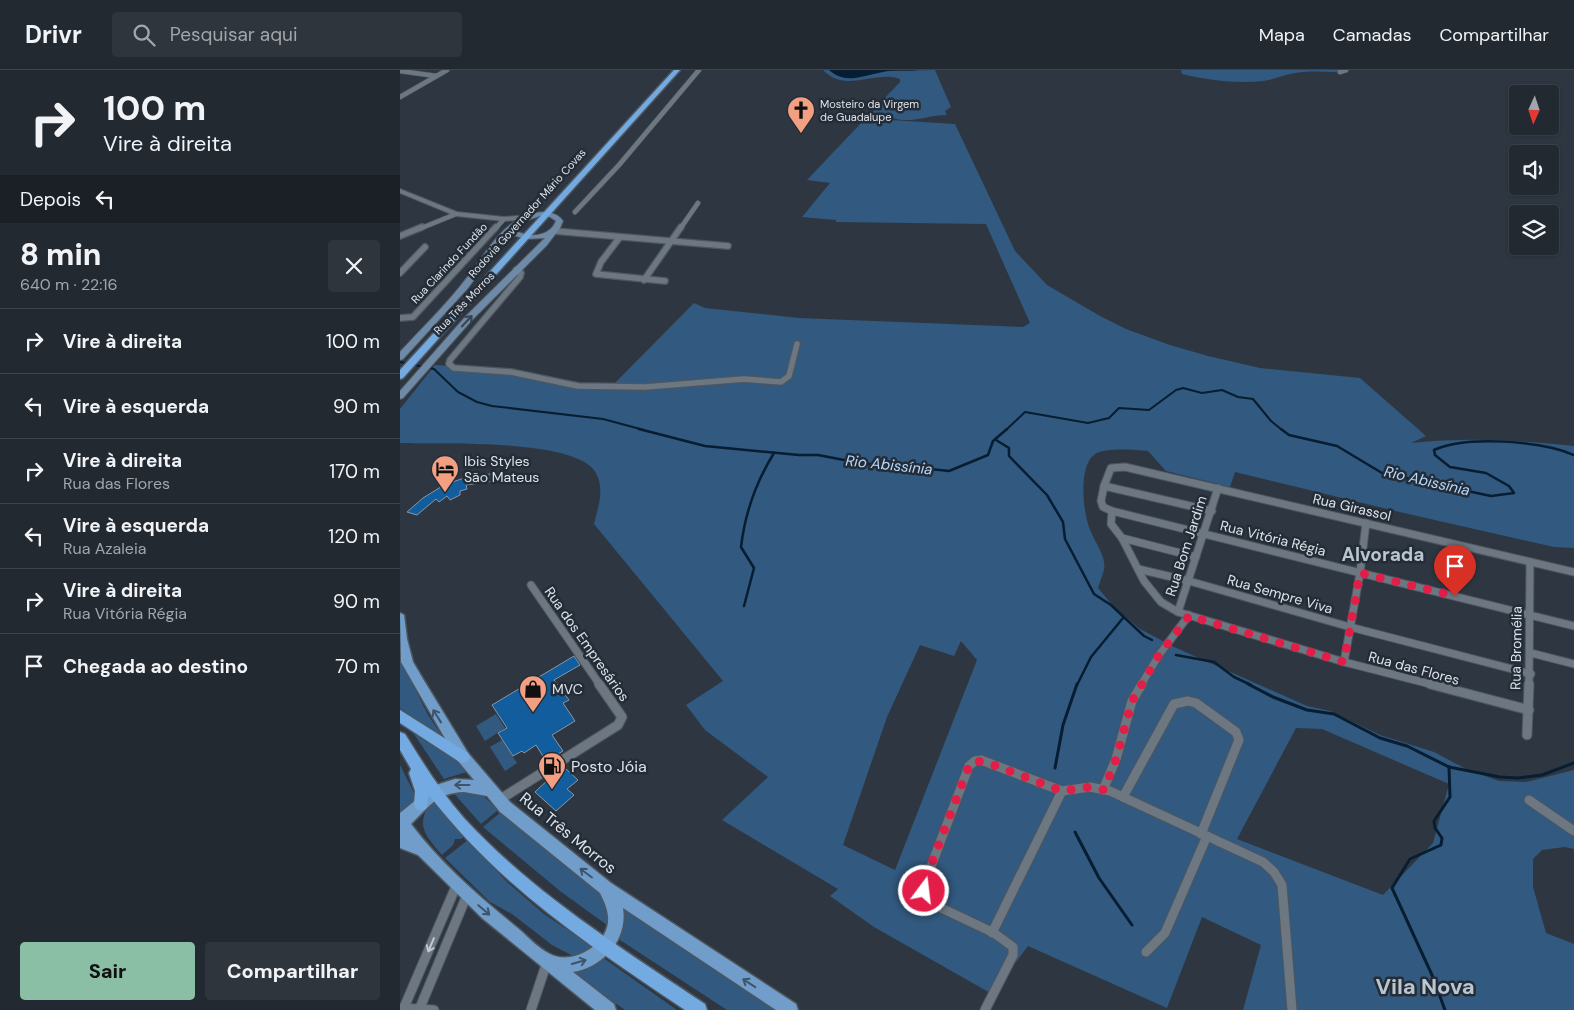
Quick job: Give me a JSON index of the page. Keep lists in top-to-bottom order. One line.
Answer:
{"streets":{"highway":["Rodovia Governador Mário Covas"],"main road":["Rua Três Morros"],"street":["Rua Clarindo Fundão","Rua Girassol","Rua Vitória Régia","Rua Bom Jardim","Rua Sempre Viva","Rua dos Empresários","Rua Bromélia","Rua das Flores"]},"crossings":[["Rua Clarindo Fundão","Rua Três Morros"],["Rua Três Morros","Rua dos Empresários"],["Rua Girassol","Rua Bom Jardim"],["Rua Girassol","Rua Bromélia"],["Rua Girassol","Rua das Flores"],["Rua Vitória Régia","Rua Bom Jardim"],["Rua Vitória Régia","Rua Bromélia"],["Rua Vitória Régia","Rua das Flores"],["Rua Bom Jardim","Rua Sempre Viva"],["Rua Bom Jardim","Rua das Flores"],["Rua Sempre Viva","Rua Bromélia"],["Rua Sempre Viva","Rua das Flores"],["Rua Bromélia","Rua das Flores"]],"districts":["Alvorada","Vila Nova"],"water":["Rio Abissínia"],"places":{"church":["Mosteiro da Virgem de Guadalupe"],"hotel":["Ibis Styles São Mateus"],"shop":["MVC"],"fuel station":["Posto Jóia"]},"north":"bottom","page":{"header":"Drivr","search":"Pesquisar aqui","nav":["Mapa","Camadas","Compartilhar"],"turn":["100 m","Vire à direita"],"then":"Depois","heading":["8 min","640 m · 22:16"],"list":[{"name":"Vire à direita","value":"100 m"},{"name":"Vire à esquerda","value":"90 m"},{"name":"Vire à direita","note":"Rua das Flores","value":"170 m"},{"name":"Vire à esquerda","note":"Rua Azaleia","value":"120 m"},{"name":"Vire à direita","note":"Rua Vitória Régia","value":"90 m"},{"name":"Chegada ao destino","value":"70 m"}],"buttons":["Sair","Compartilhar"]}}
